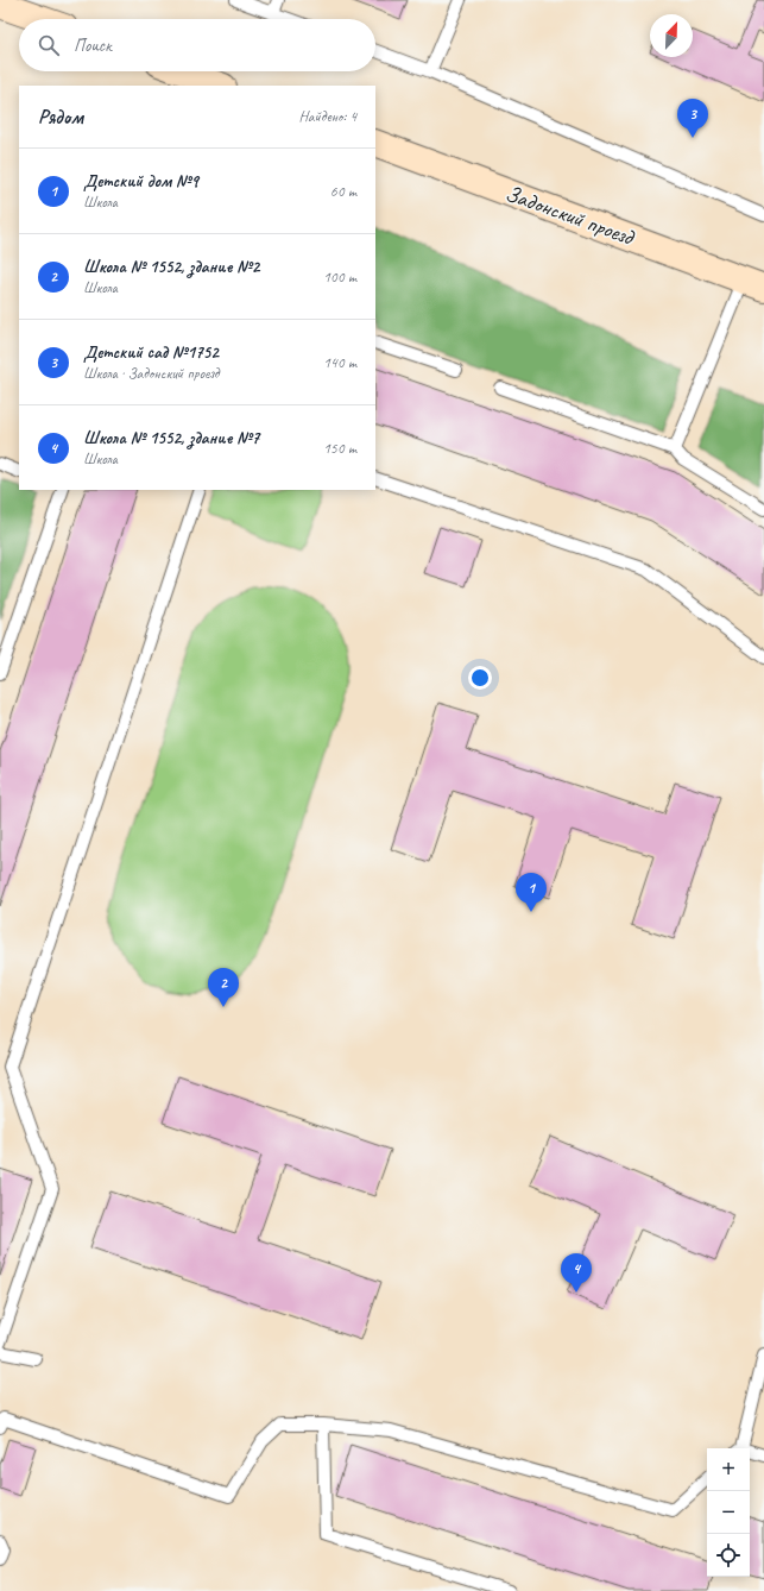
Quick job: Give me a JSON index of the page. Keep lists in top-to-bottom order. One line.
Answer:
{"streets":{"street":["Задонский проезд"]},"north":"top right","page":{"search":"Поиск","heading":["Рядом","Найдено: 4"],"pins":["3","1","2","4"],"list":[{"mark":"1","name":"Детский дом №9","note":"Школа","value":"60 m"},{"mark":"2","name":"Школа № 1552, здание №2","note":"Школа","value":"100 m"},{"mark":"3","name":"Детский сад №1752","note":"Школа · Задонский проезд","value":"140 m"},{"mark":"4","name":"Школа № 1552, здание №7","note":"Школа","value":"150 m"}],"map_buttons":["+","−"]}}
